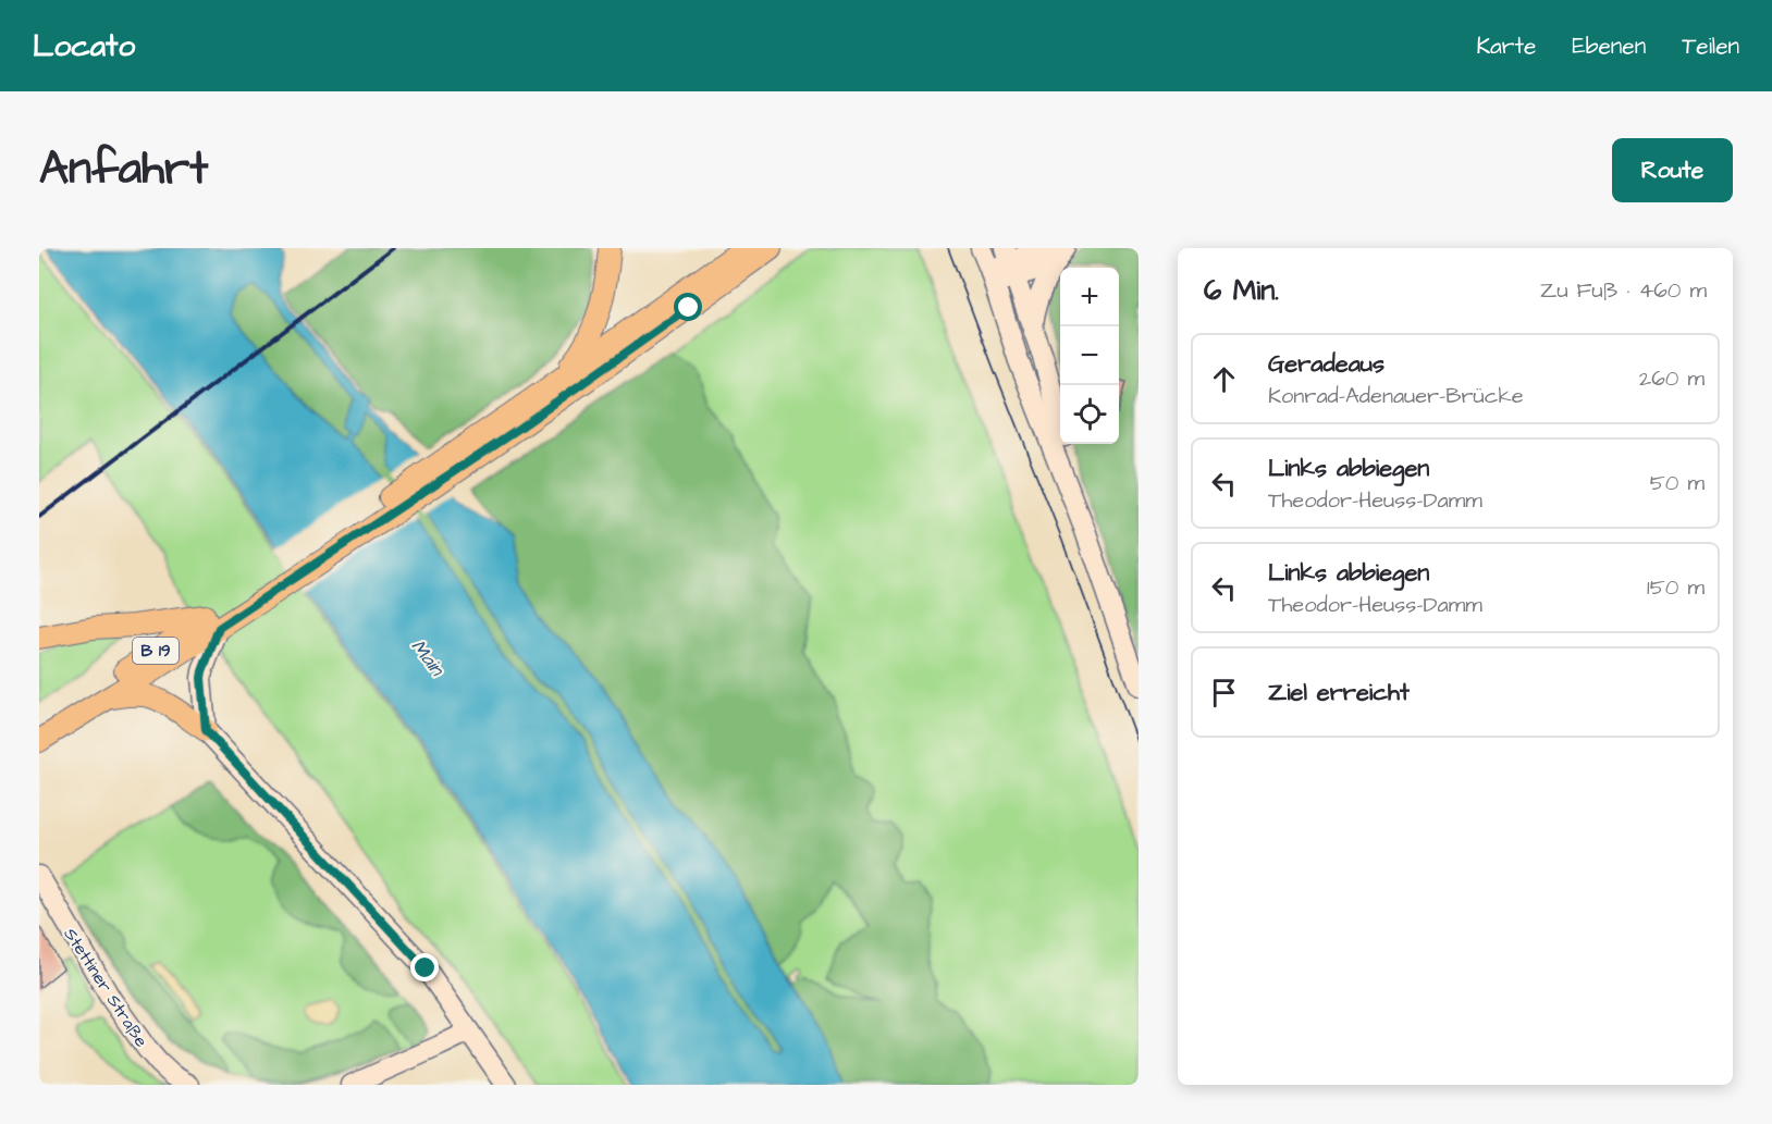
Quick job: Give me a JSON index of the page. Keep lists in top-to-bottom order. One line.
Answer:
{"streets":{"main road":["B 19","Stettiner Straße"]},"water":["Main"],"page":{"header":"Locato","nav":["Karte","Ebenen","Teilen"],"title":"Anfahrt","buttons":"Route","heading":["6 Min.","Zu Fuß · 460 m"],"map_buttons":["+","−"],"list":[["Geradeaus","Konrad-Adenauer-Brücke","260 m"],["Links abbiegen","Theodor-Heuss-Damm","50 m"],["Links abbiegen","Theodor-Heuss-Damm","150 m"],"Ziel erreicht"]}}
